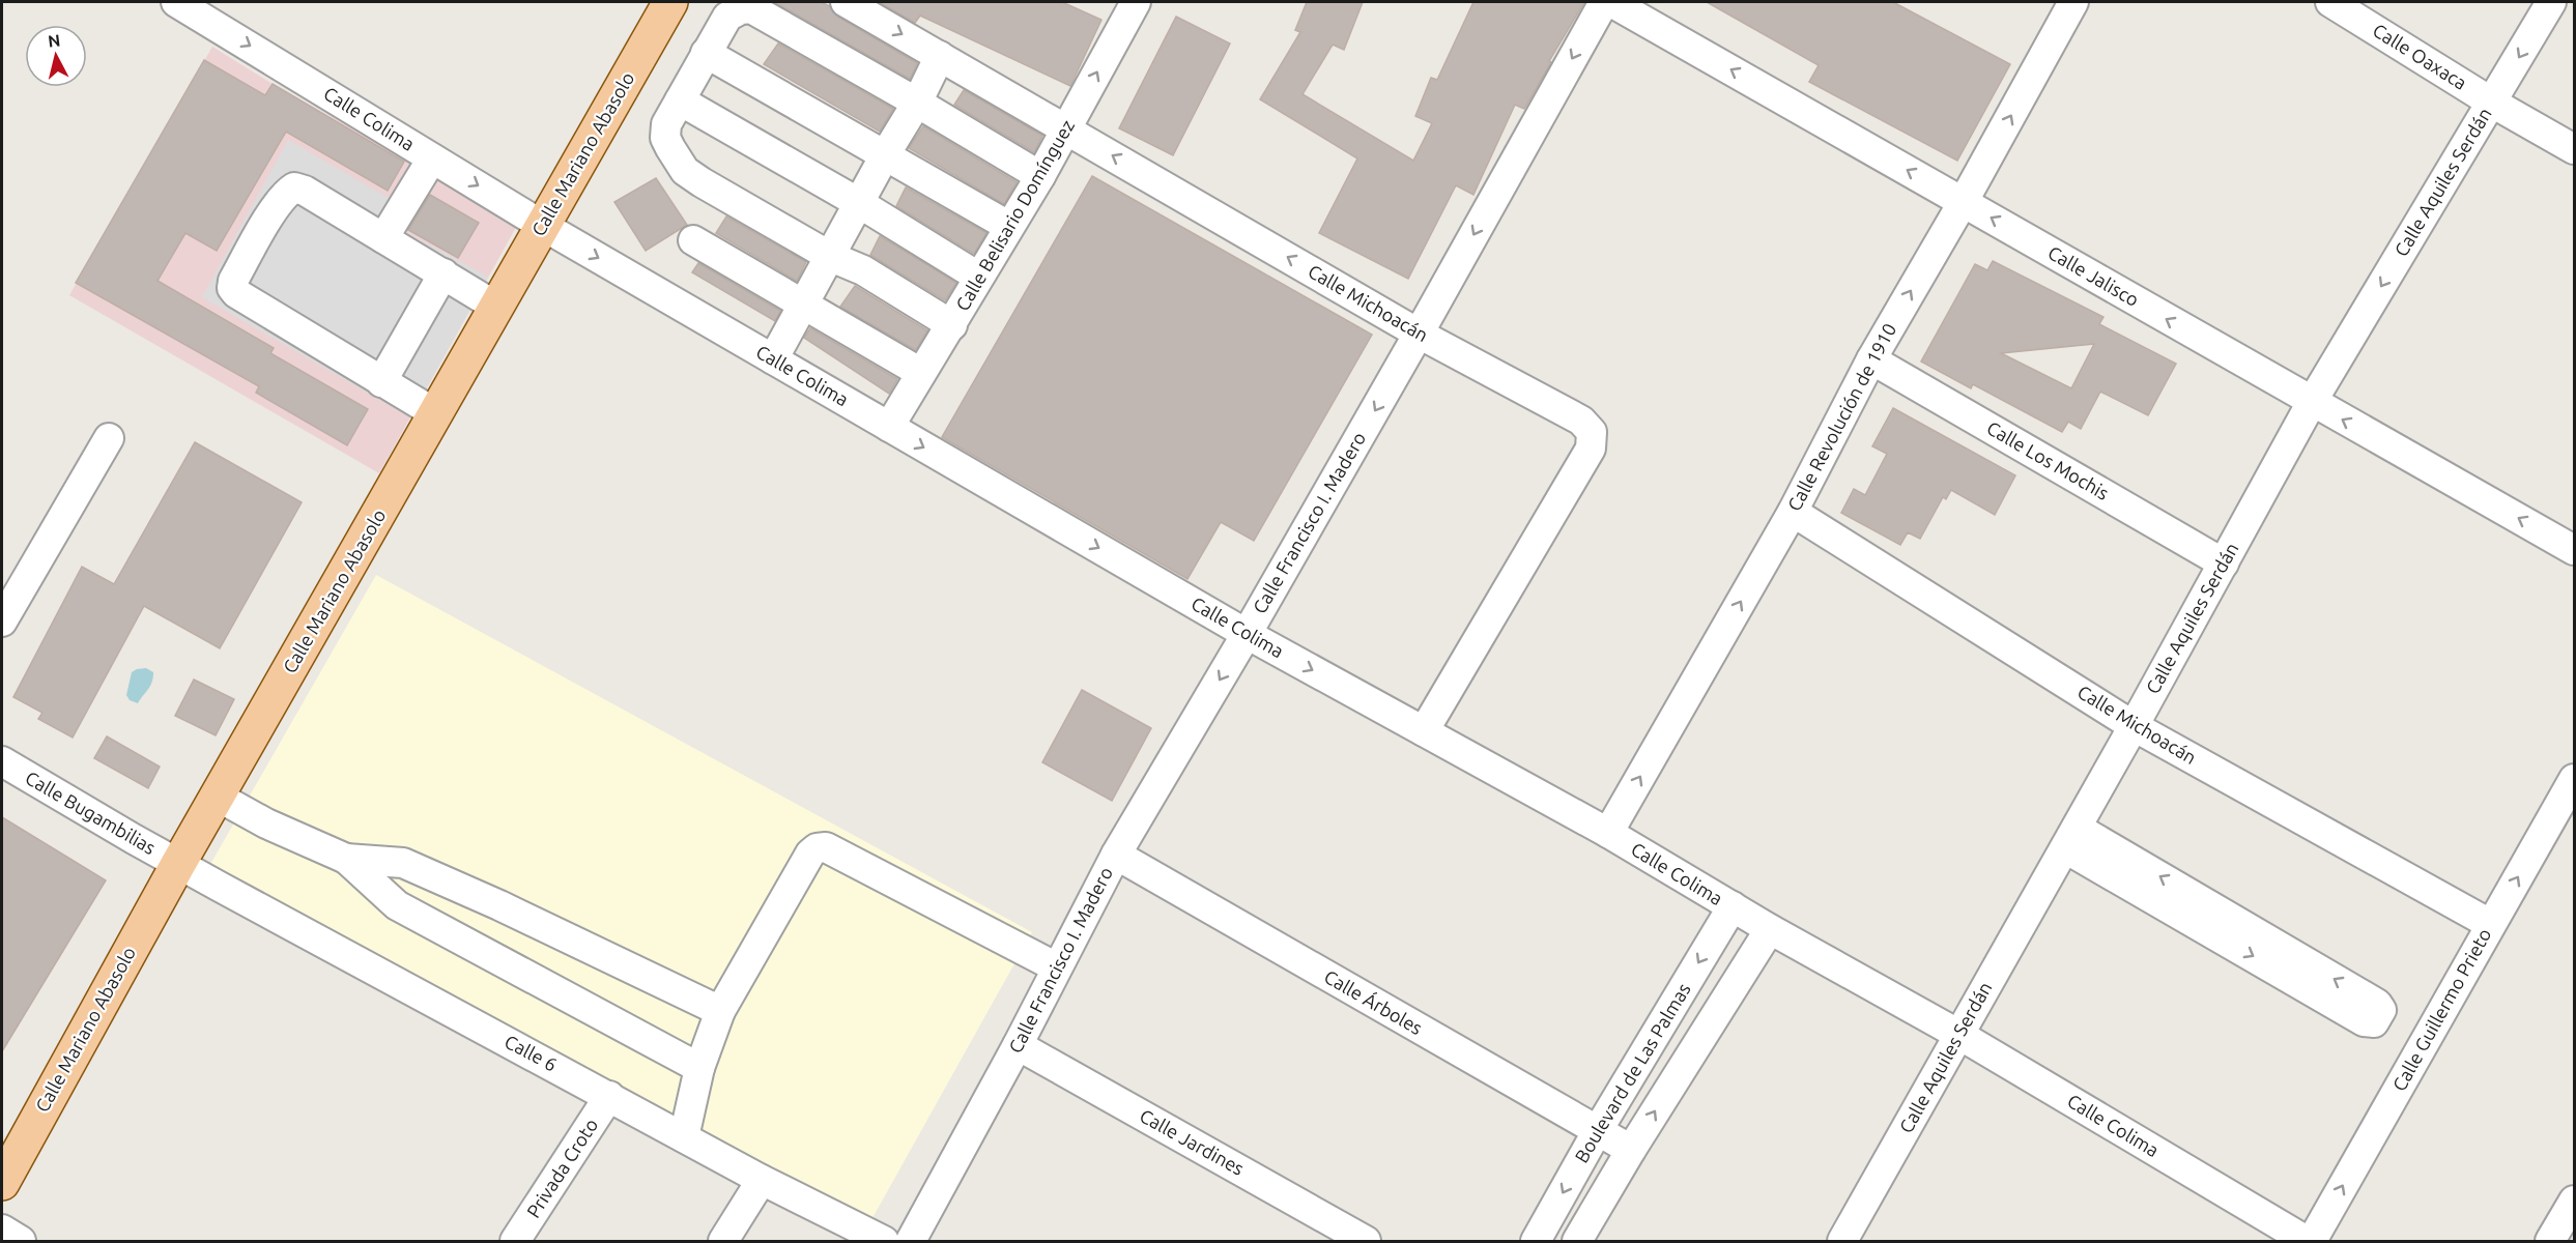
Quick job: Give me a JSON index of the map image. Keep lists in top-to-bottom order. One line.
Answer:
{"streets":{"main road":["Calle Mariano Abasolo"],"street":["Calle Oaxaca","Calle Colima","Calle Aquiles Serdán","Calle Belisario Domínguez","Calle Jalisco","Calle Michoacán","Calle Revolución de 1910","Calle Los Mochis","Calle Francisco I. Madero","Calle Bugambilias","Calle Árboles","Calle Guillermo Prieto","Calle 6","Boulevard de Las Palmas","Calle Jardines","Privada Croto"]},"crossings":[["Calle Oaxaca","Calle Aquiles Serdán"],["Calle Colima","Calle Mariano Abasolo"],["Calle Colima","Calle Aquiles Serdán"],["Calle Colima","Calle Belisario Domínguez"],["Calle Colima","Calle Michoacán"],["Calle Colima","Calle Revolución de 1910"],["Calle Colima","Calle Francisco I. Madero"],["Calle Colima","Calle Guillermo Prieto"],["Calle Colima","Boulevard de Las Palmas"],["Calle Mariano Abasolo","Calle Bugambilias"],["Calle Mariano Abasolo","Calle 6"],["Calle Aquiles Serdán","Calle Jalisco"],["Calle Aquiles Serdán","Calle Michoacán"],["Calle Aquiles Serdán","Calle Los Mochis"],["Calle Belisario Domínguez","Calle Michoacán"],["Calle Jalisco","Calle Revolución de 1910"],["Calle Michoacán","Calle Revolución de 1910"],["Calle Michoacán","Calle Francisco I. Madero"],["Calle Michoacán","Calle Guillermo Prieto"],["Calle Revolución de 1910","Calle Los Mochis"],["Calle Francisco I. Madero","Calle Árboles"],["Calle Francisco I. Madero","Calle Jardines"],["Calle Bugambilias","Calle 6"],["Calle Árboles","Boulevard de Las Palmas"],["Calle 6","Privada Croto"]],"one_way":["Calle Jalisco","Calle Revolución de 1910","Calle Francisco I. Madero","Calle Guillermo Prieto"],"north":"top"}
